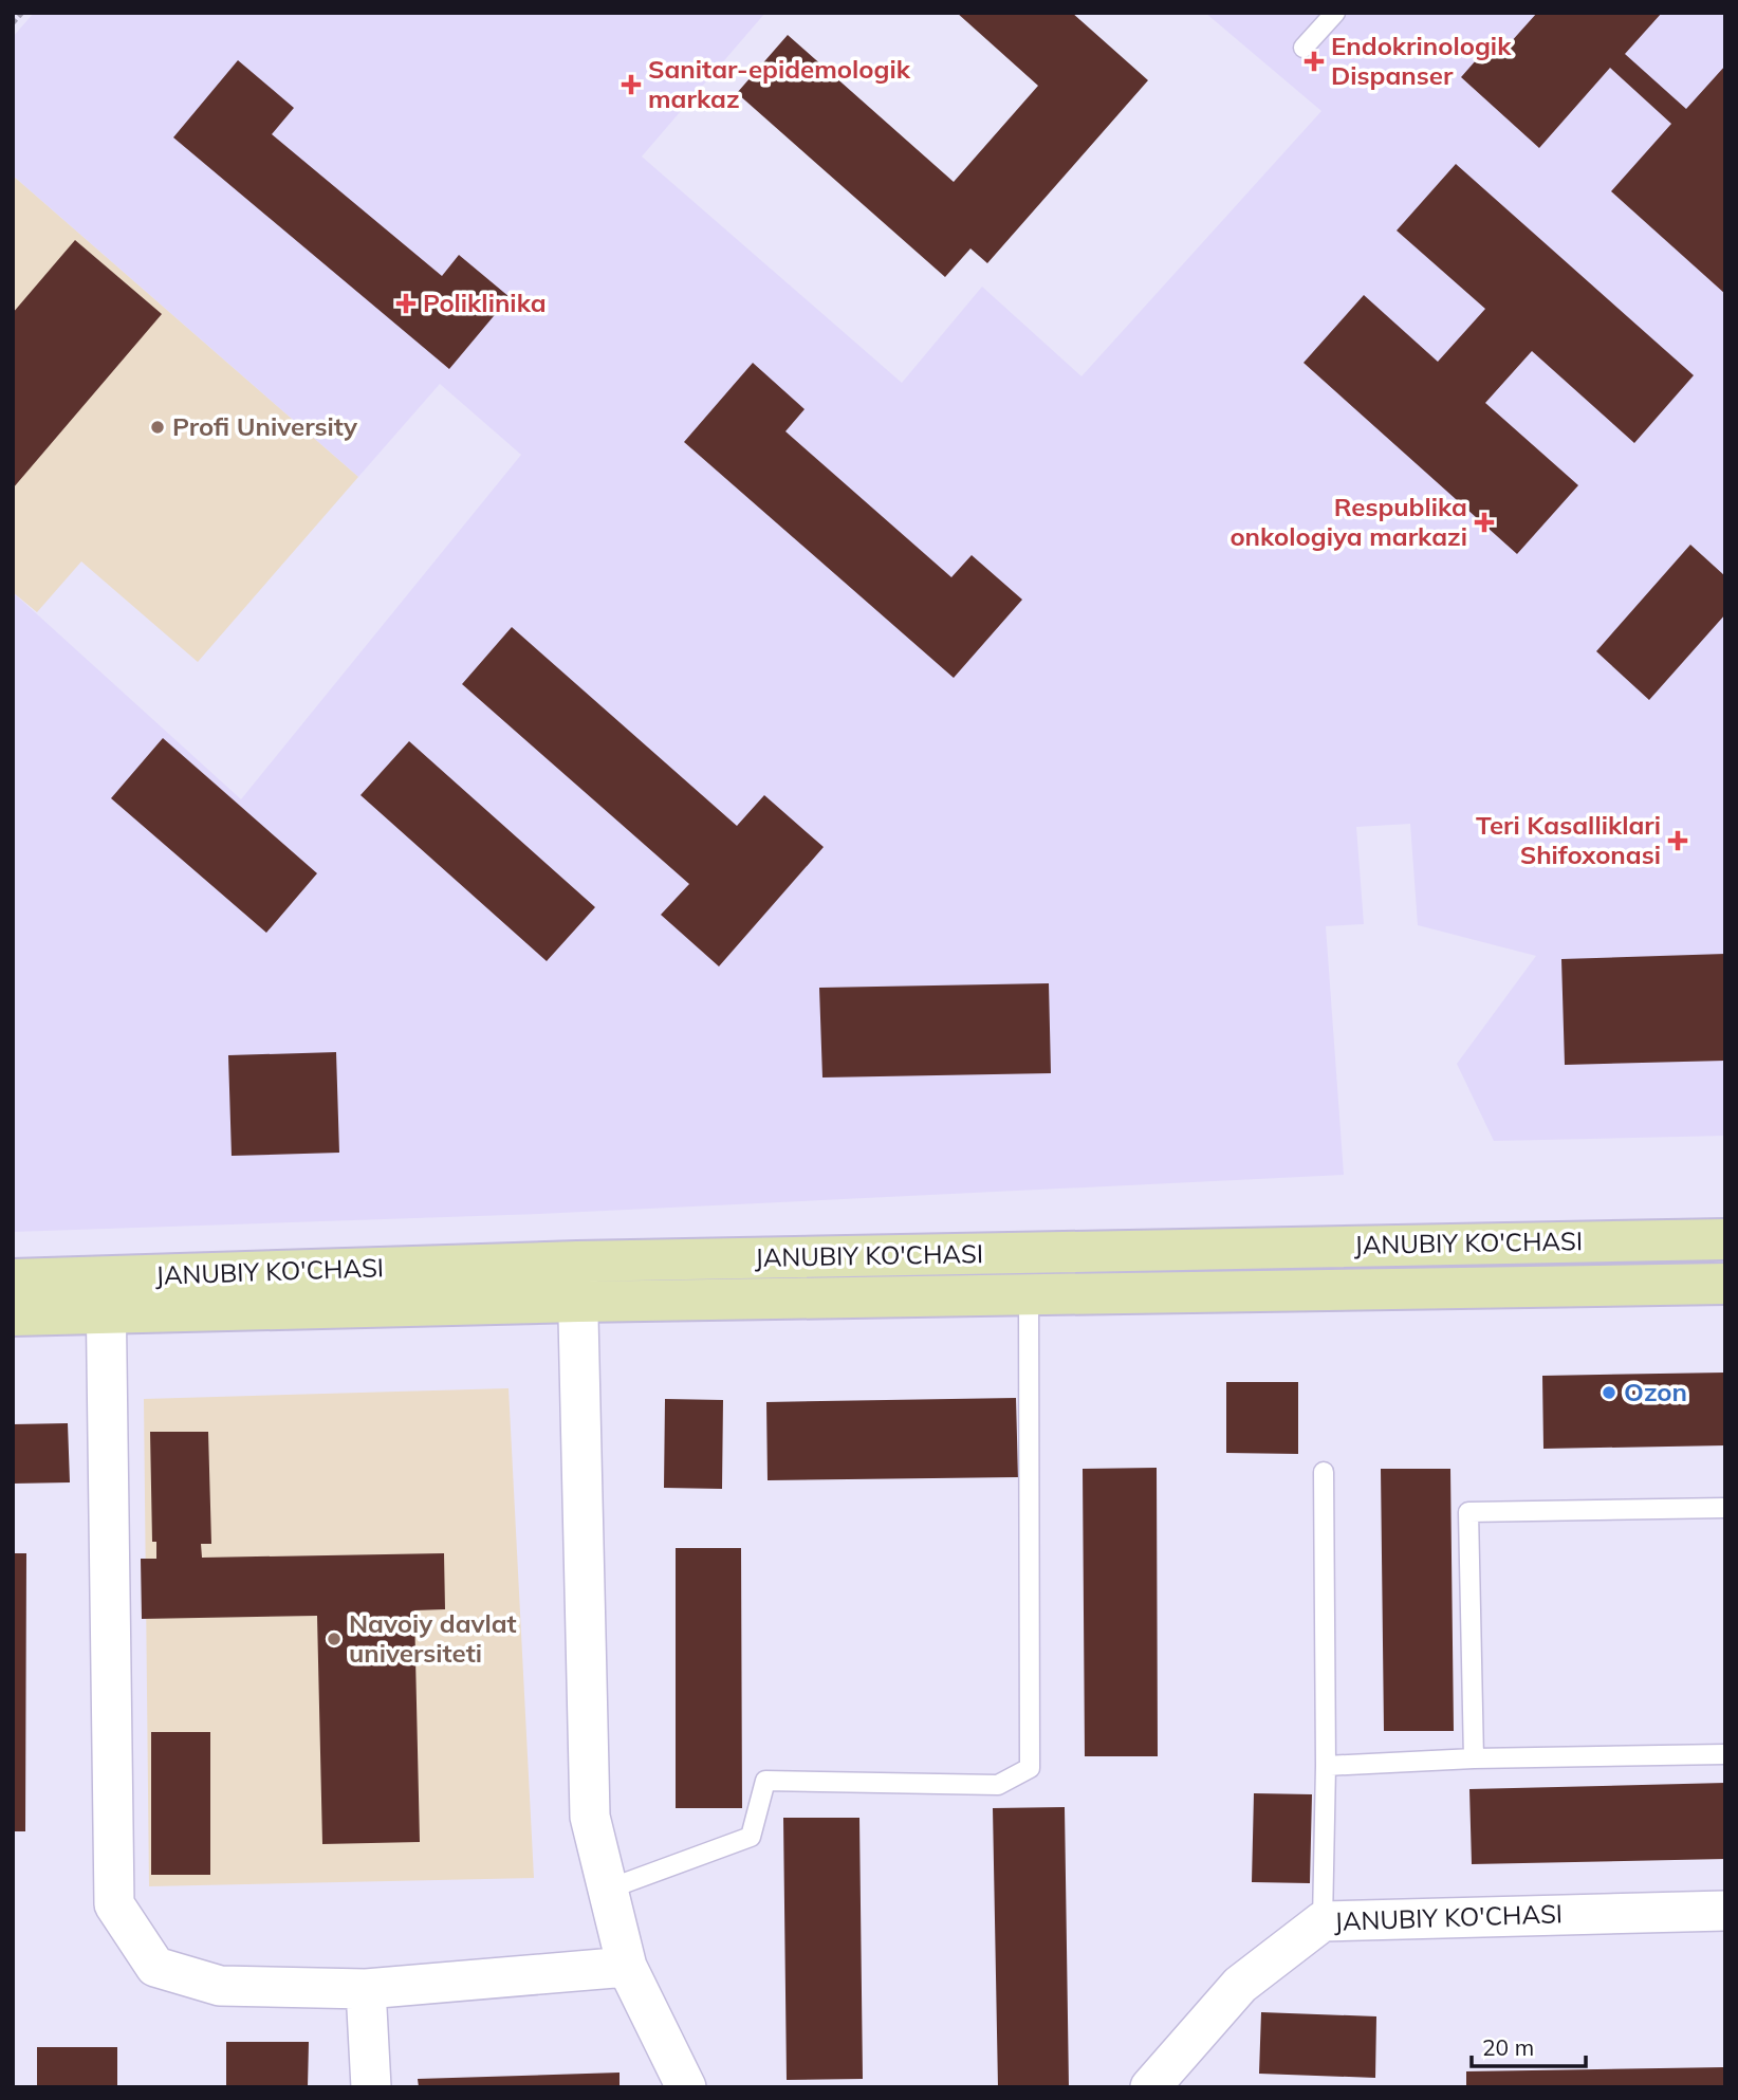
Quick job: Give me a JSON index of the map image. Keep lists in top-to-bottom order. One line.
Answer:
{"streets":{"main road":["JANUBIY KO'CHASI"]},"places":{"health":["Endokrinologik Dispanser","Sanitar-epidemologik markaz","Poliklinika","Respublika onkologiya markazi","Teri Kasalliklari Shifoxonasi"],"other":["Profi University","Ozon","Navoiy davlat universiteti"]},"scale_bar":"20 m"}
